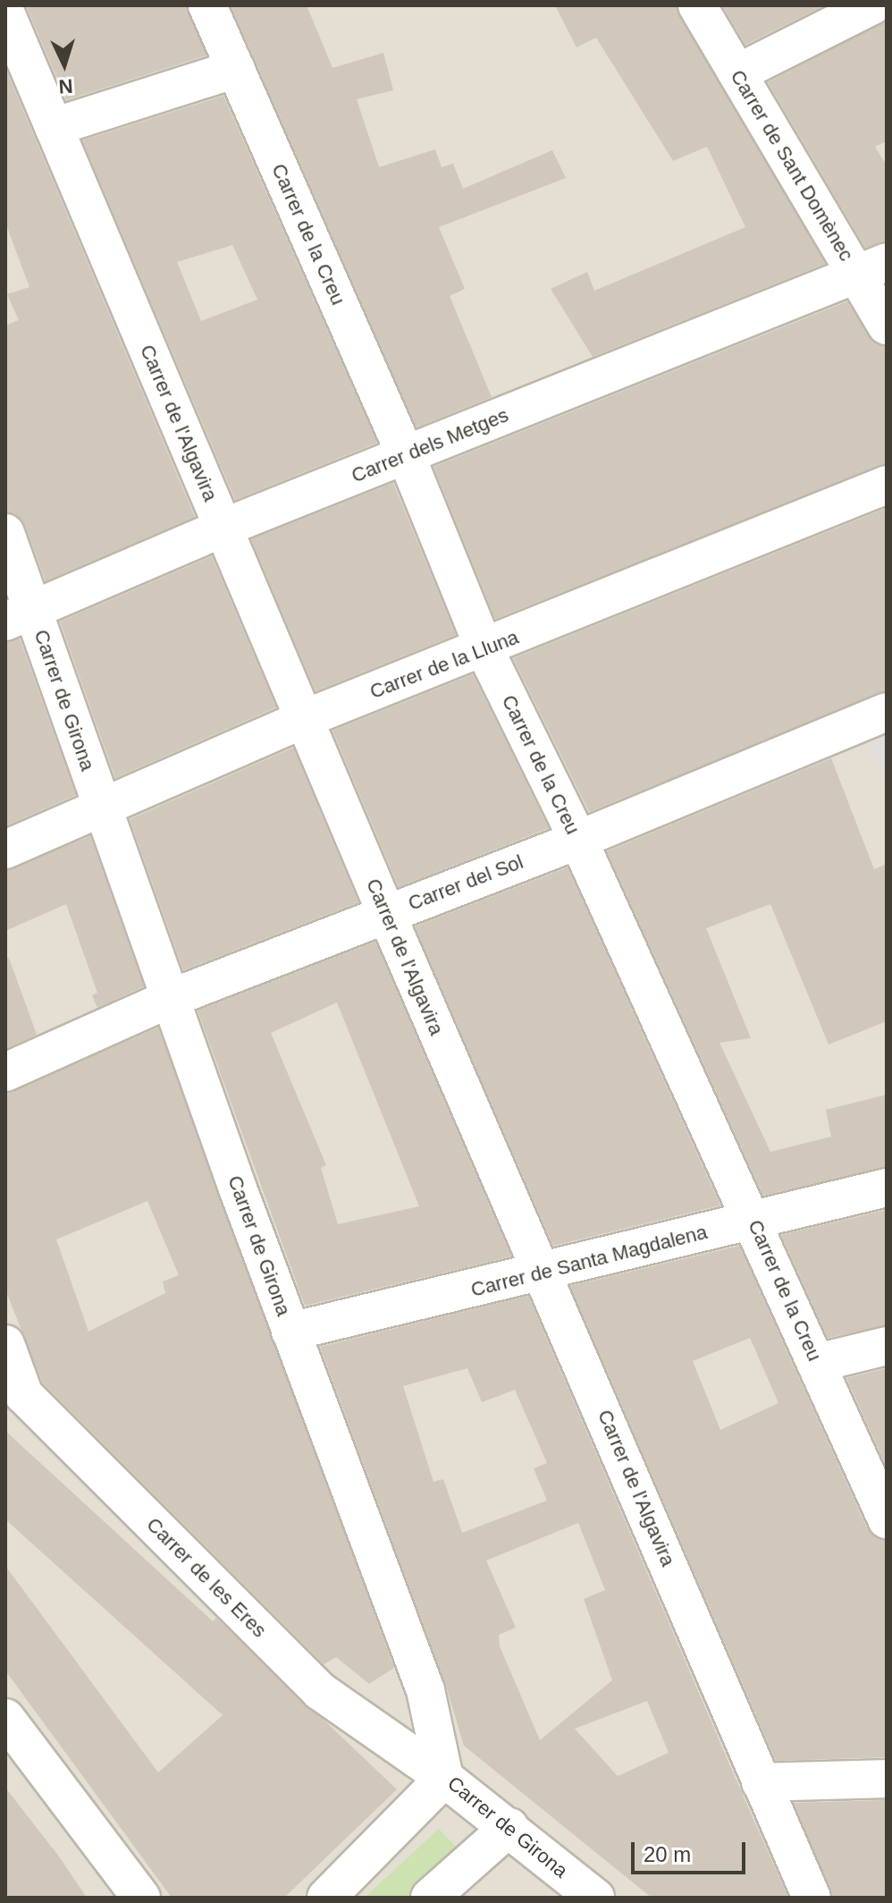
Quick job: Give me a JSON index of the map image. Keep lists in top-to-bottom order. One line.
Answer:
{"streets":{"street":["Carrer de Sant Domènec","Carrer de la Creu","Carrer de l'Algavira","Carrer dels Metges","Carrer de la Lluna","Carrer de Girona","Carrer del Sol","Carrer de Santa Magdalena","Carrer de les Eres"]},"crossings":[["Carrer de Sant Domènec","Carrer dels Metges"],["Carrer de la Creu","Carrer dels Metges"],["Carrer de la Creu","Carrer de la Lluna"],["Carrer de la Creu","Carrer del Sol"],["Carrer de la Creu","Carrer de Santa Magdalena"],["Carrer de l'Algavira","Carrer dels Metges"],["Carrer de l'Algavira","Carrer de la Lluna"],["Carrer de l'Algavira","Carrer del Sol"],["Carrer de l'Algavira","Carrer de Santa Magdalena"],["Carrer dels Metges","Carrer de Girona"],["Carrer de la Lluna","Carrer de Girona"],["Carrer de Girona","Carrer del Sol"],["Carrer de Girona","Carrer de Santa Magdalena"],["Carrer de Girona","Carrer de les Eres"]],"scale_bar":"20 m","north":"bottom"}
